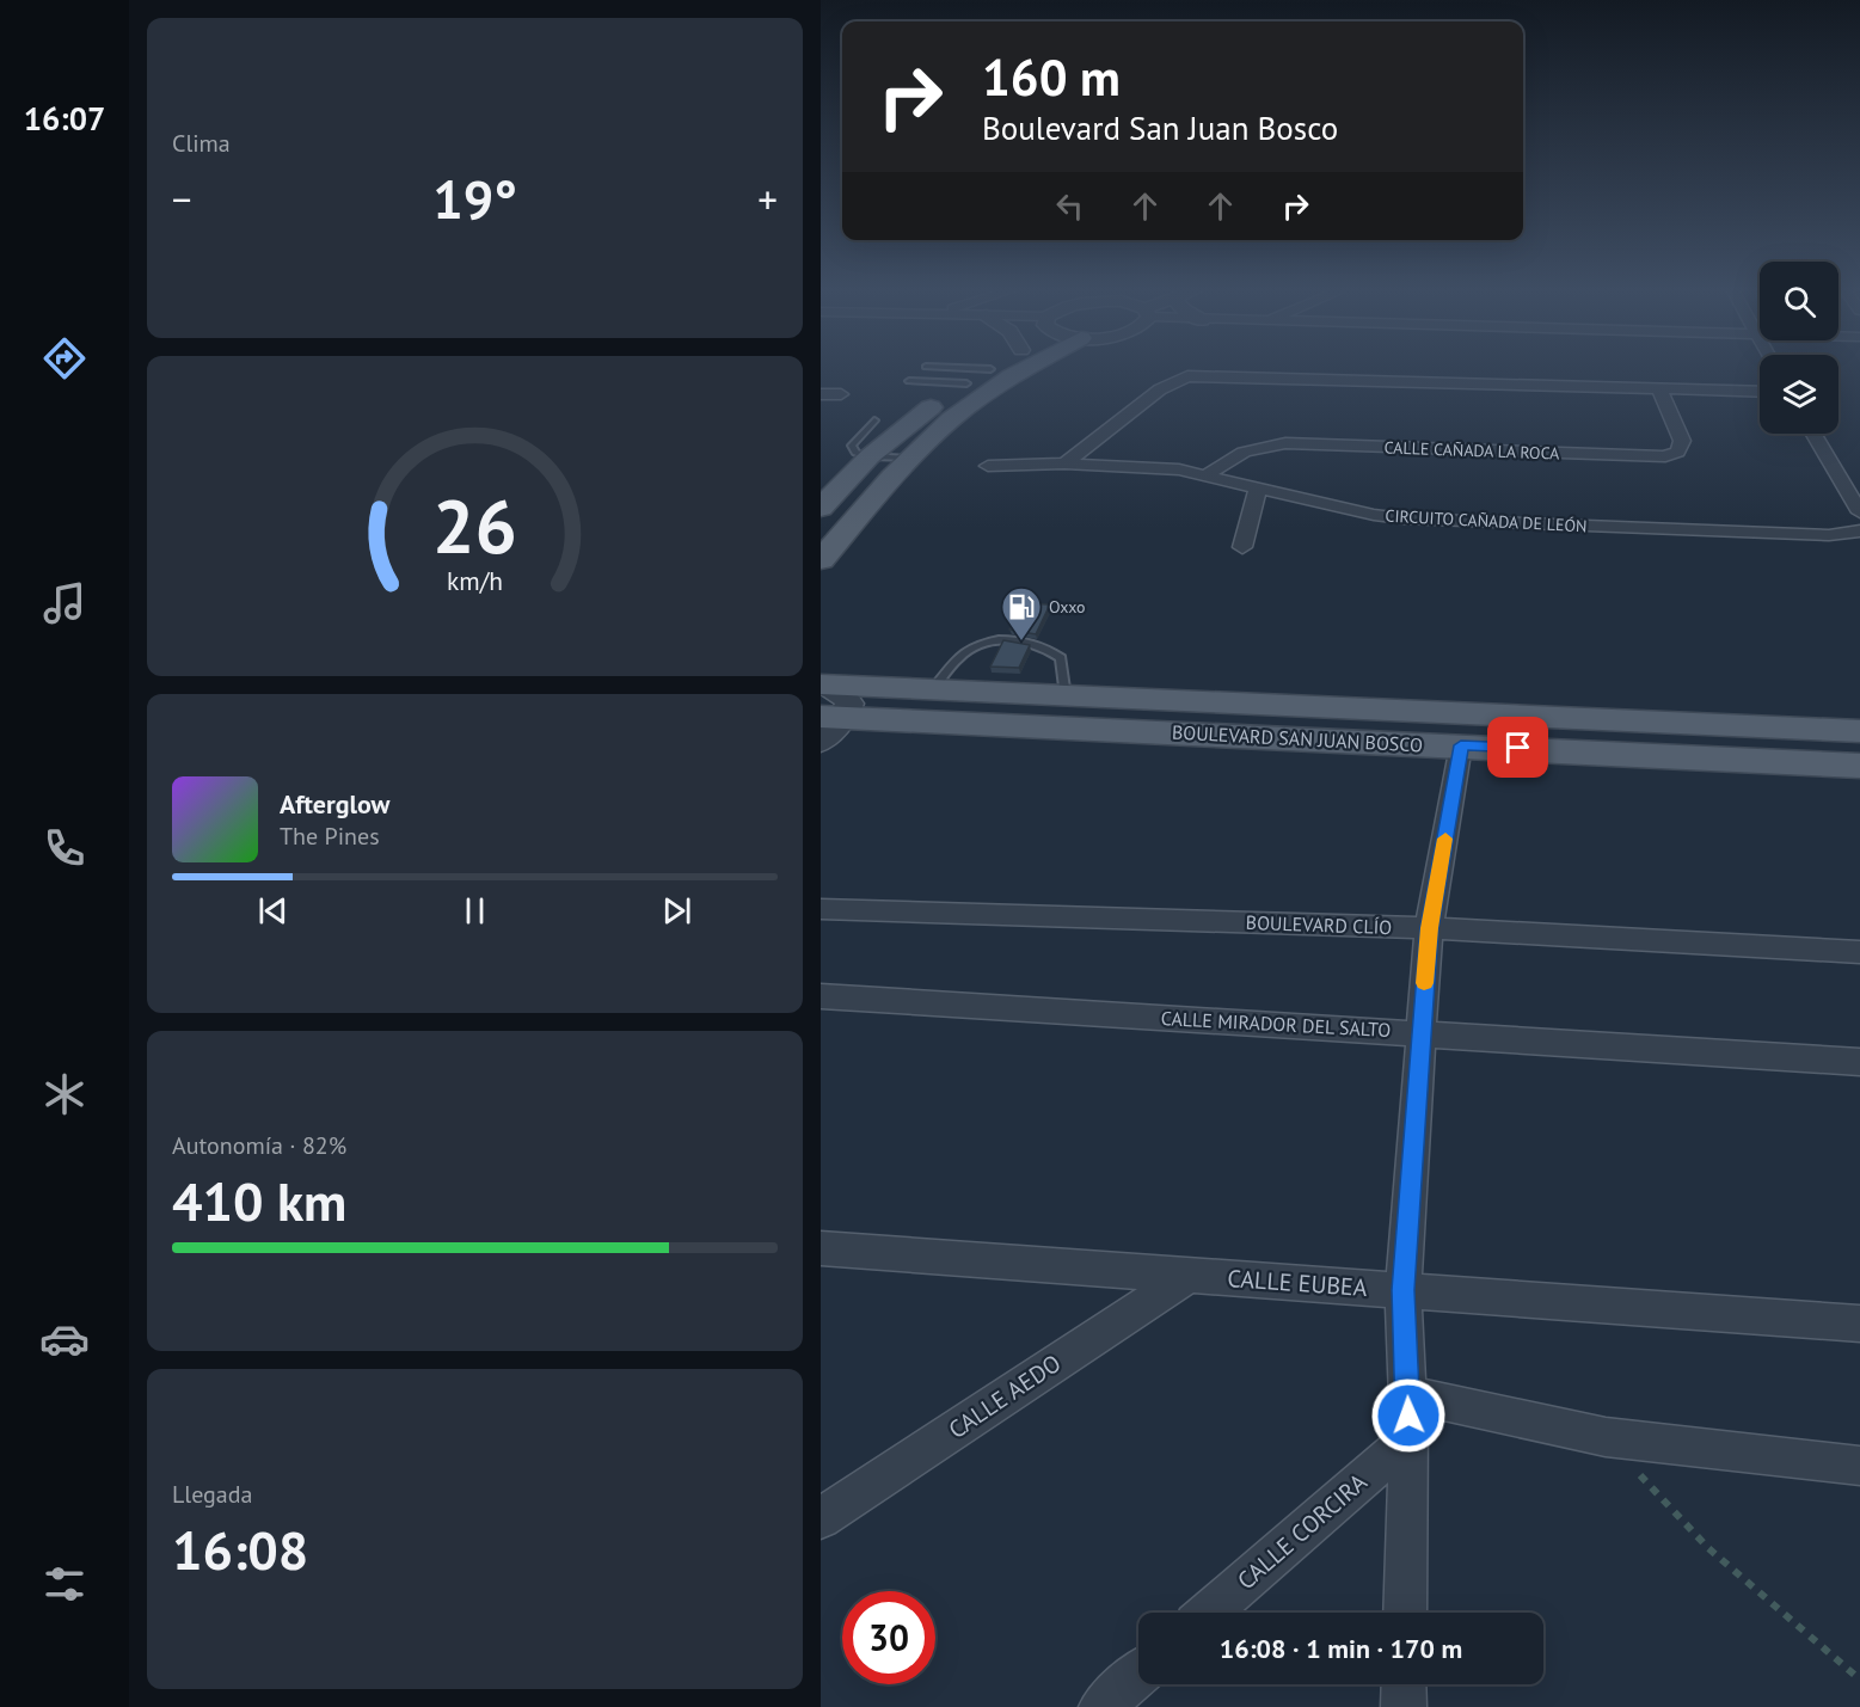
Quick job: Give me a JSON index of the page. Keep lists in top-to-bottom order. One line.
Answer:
{"streets":{"main road":["BOULEVARD SAN JUAN BOSCO"],"street":["CALLE CAÑADA LA ROCA","CIRCUITO CAÑADA DE LEÓN","BOULEVARD CLÍO","CALLE MIRADOR DEL SALTO","CALLE EUBEA","CALLE AEDO","CALLE CORCIRA"]},"crossings":[["CALLE CAÑADA LA ROCA","CIRCUITO CAÑADA DE LEÓN"],["CALLE EUBEA","CALLE AEDO"]],"places":{"fuel station":["Oxxo"]},"page":{"tabs":"16:07","tile":["Clima",["Autonomía · 82%","410 km"],["Llegada","16:08"]],"turn":["160 m","Boulevard San Juan Bosco"],"heat":["−","19°","+"],"song":["Afterglow","The Pines"],"limit":"30","trip":"16:08 · 1 min · 170 m","gauge":["26","km/h"]}}
